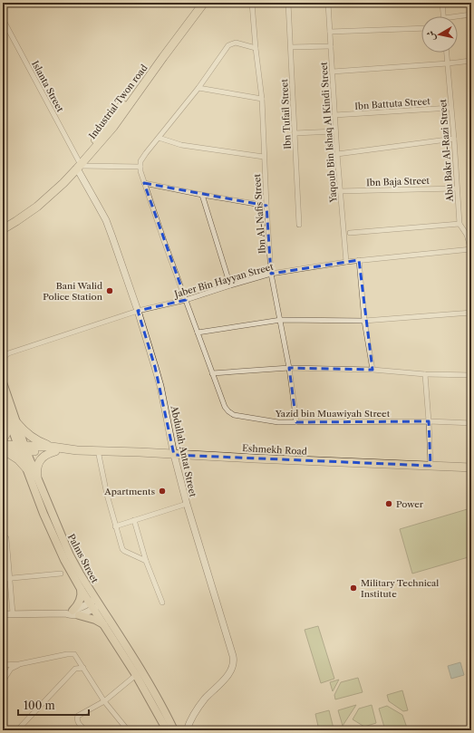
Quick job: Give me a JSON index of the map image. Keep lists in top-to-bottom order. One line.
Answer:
{"streets":{"highway":["Industrial Twon road","Eshmekh Road"],"main road":["Abdullah Antat Street","Palms Street"],"street":["Islanta Street","Ibn Battuta Street","Ibn Tufail Street","Yaqoub Bin Ishaq Al Kindi Street","Abu Bakr Al-Razi Street","Ibn Baja Street","Ibn Al-Nafis Street","Jaber Bin Hayyan Street","Yazid bin Muawiyah Street"]},"crossings":[["Islanta Street","Industrial Twon road"],["Islanta Street","Abdullah Antat Street"],["Industrial Twon road","Abdullah Antat Street"],["Ibn Battuta Street","Yaqoub Bin Ishaq Al Kindi Street"],["Ibn Battuta Street","Abu Bakr Al-Razi Street"],["Yaqoub Bin Ishaq Al Kindi Street","Ibn Baja Street"],["Yaqoub Bin Ishaq Al Kindi Street","Jaber Bin Hayyan Street"],["Abu Bakr Al-Razi Street","Ibn Baja Street"],["Abu Bakr Al-Razi Street","Jaber Bin Hayyan Street"],["Ibn Al-Nafis Street","Jaber Bin Hayyan Street"],["Ibn Al-Nafis Street","Yazid bin Muawiyah Street"],["Jaber Bin Hayyan Street","Yazid bin Muawiyah Street"],["Jaber Bin Hayyan Street","Abdullah Antat Street"],["Eshmekh Road","Abdullah Antat Street"]],"places":["Bani Walid Police Station","Apartments","Power","Military Technical Institute"],"scale_bar":"100 m","north":"left"}
